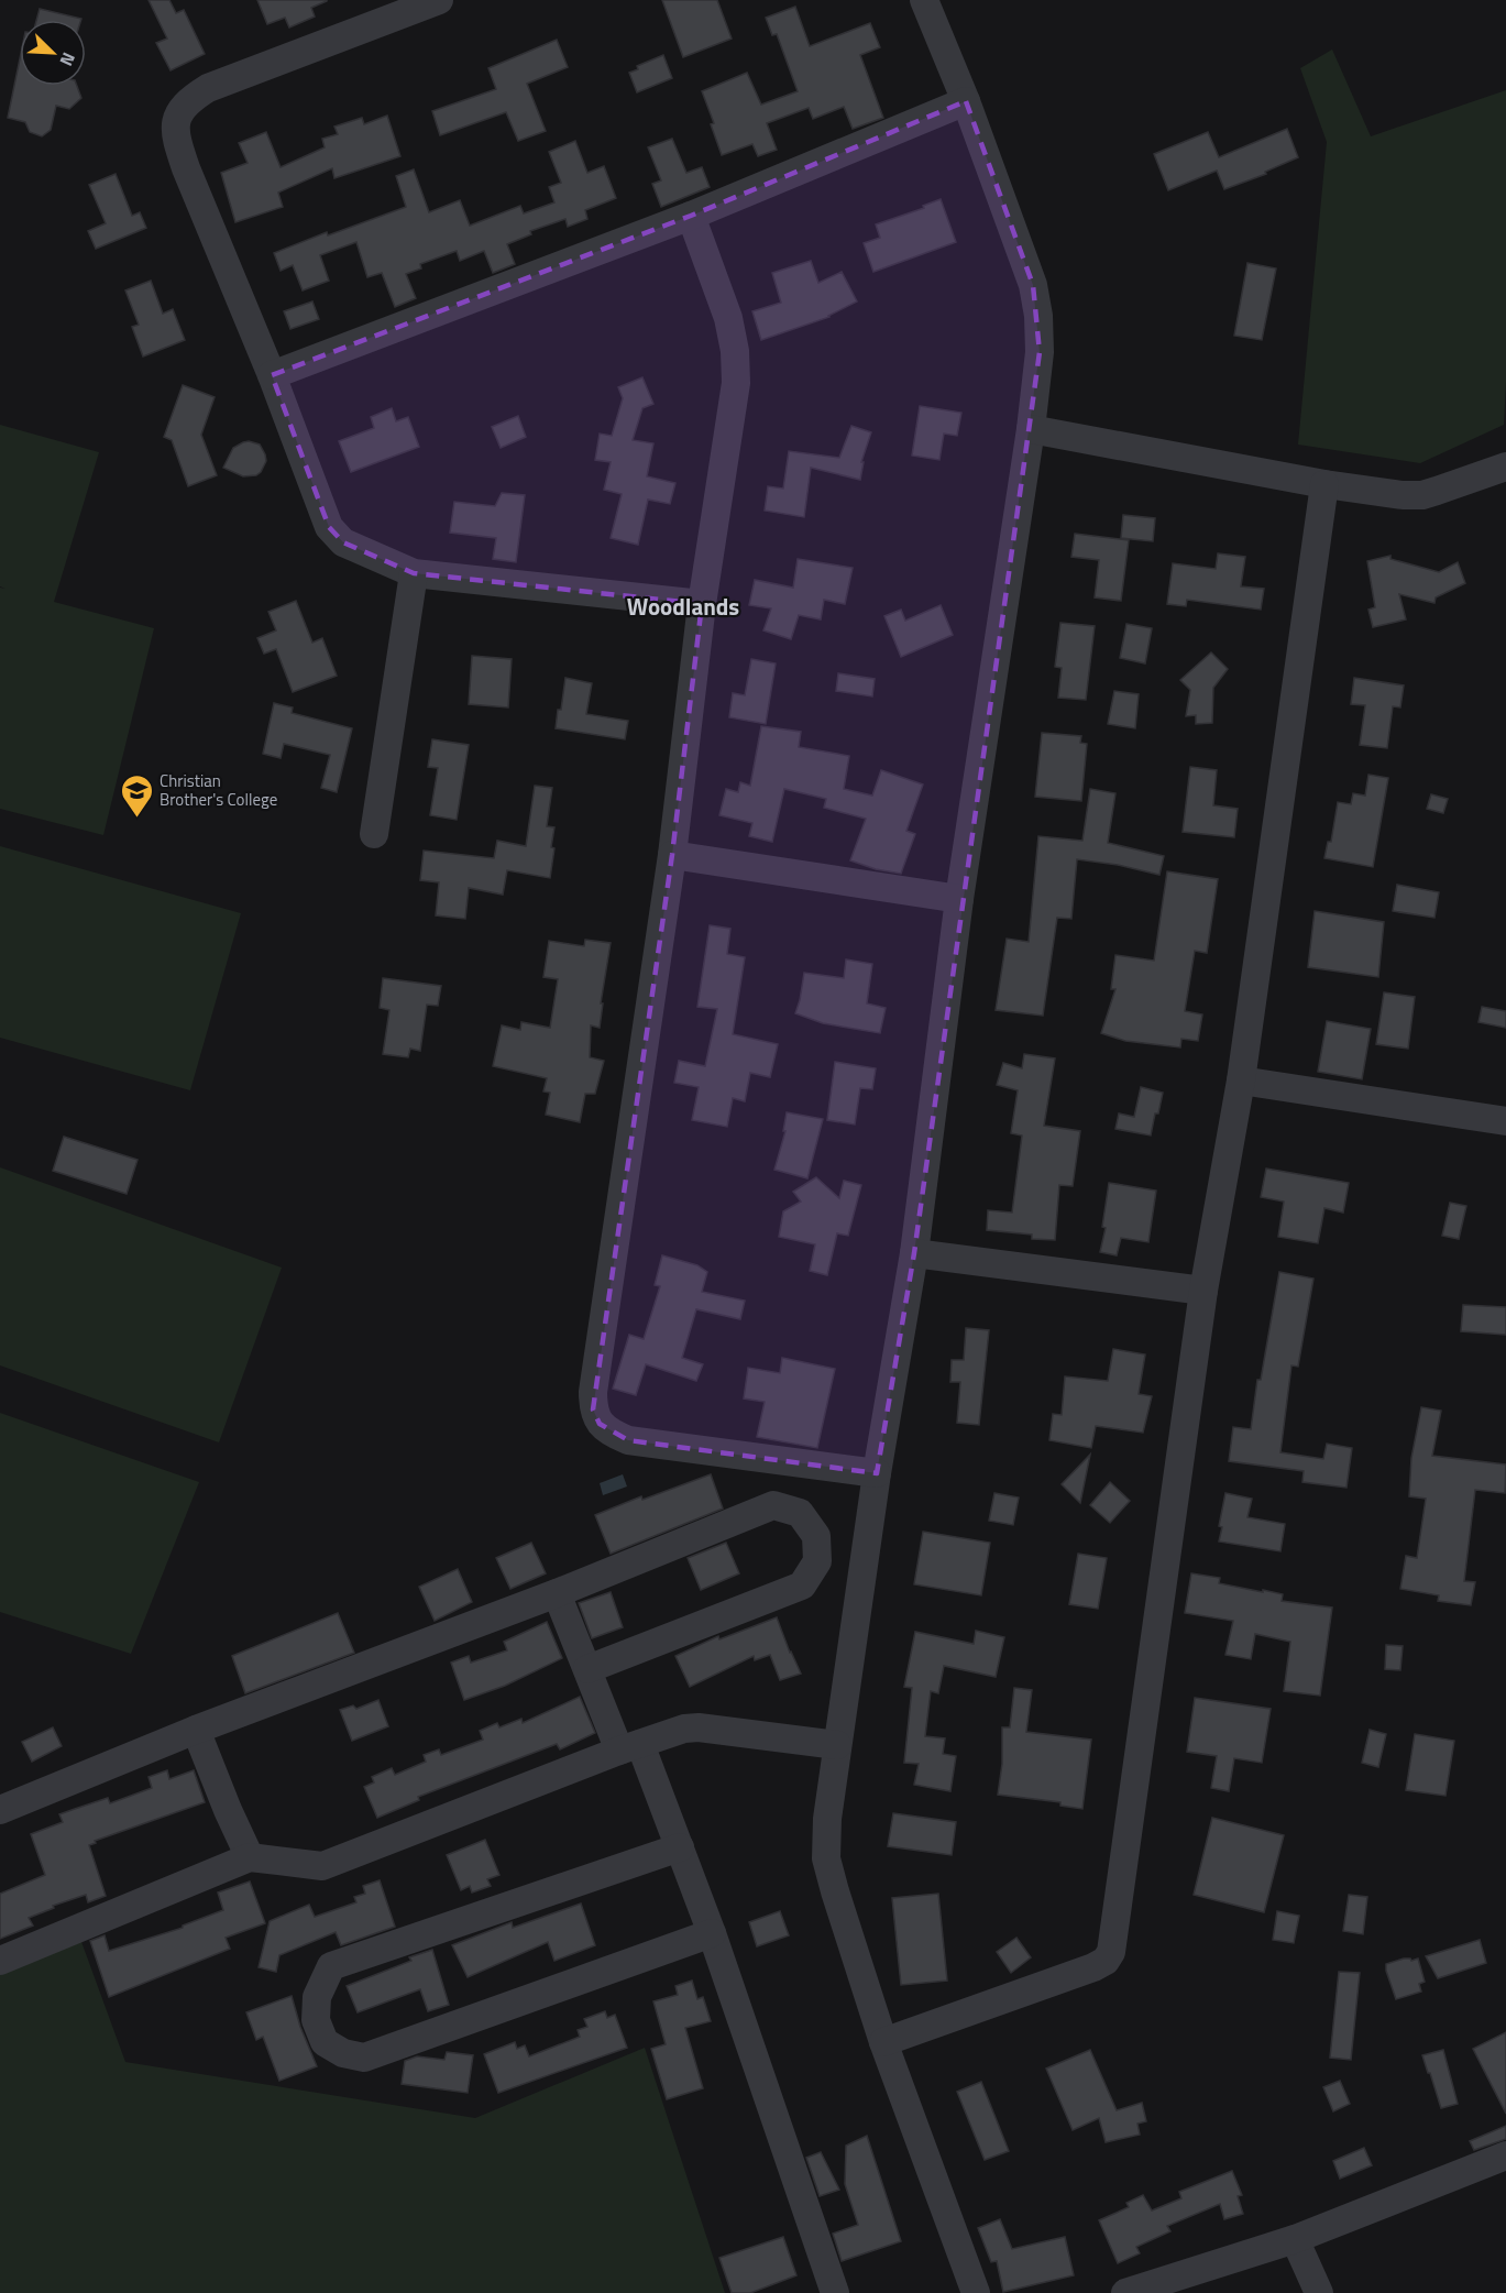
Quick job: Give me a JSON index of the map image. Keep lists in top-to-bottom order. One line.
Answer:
{"districts":["Woodlands"],"places":{"school or university":["Christian Brother's College"]},"north":"bottom right"}
